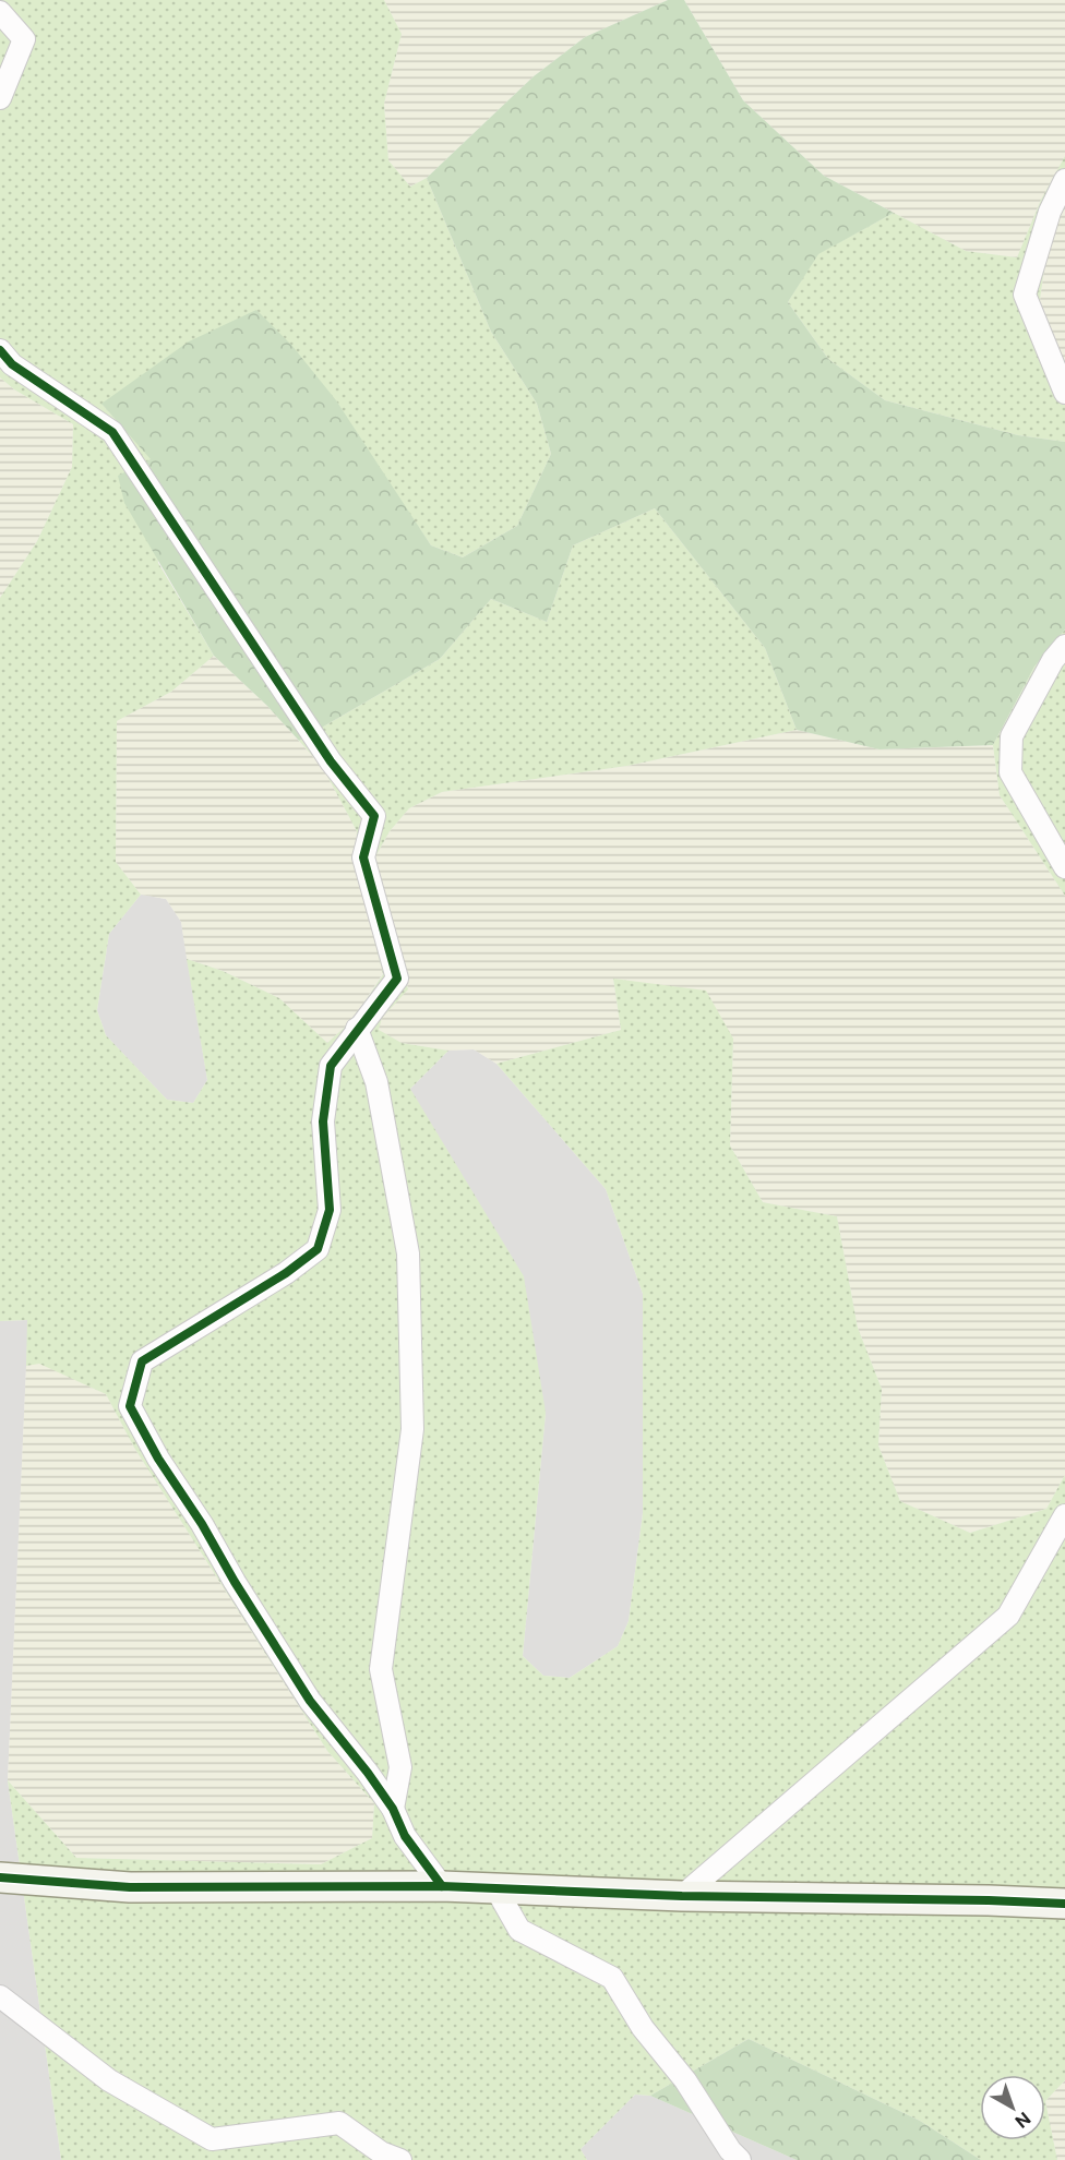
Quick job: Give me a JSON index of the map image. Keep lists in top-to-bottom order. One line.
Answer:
{"north":"bottom right"}
